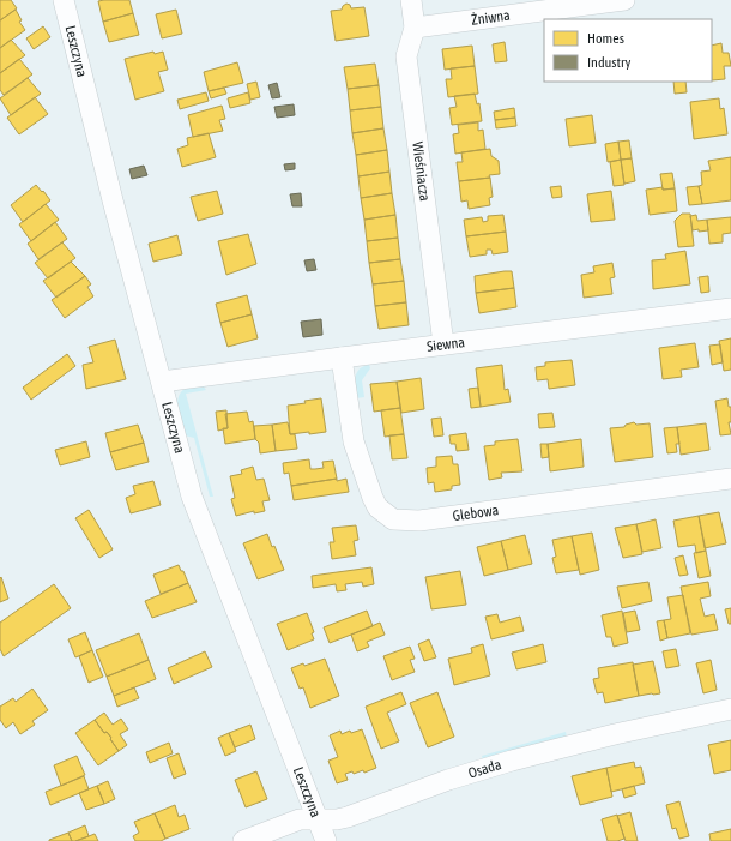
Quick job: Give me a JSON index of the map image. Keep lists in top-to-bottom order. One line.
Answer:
{"streets":{"street":["Żniwna","Leszczyna","Wieśniacza","Siewna","Glebowa","Osada"]},"crossings":[["Żniwna","Wieśniacza"],["Leszczyna","Siewna"],["Leszczyna","Osada"],["Wieśniacza","Siewna"],["Siewna","Glebowa"]],"legend":["Homes","Industry"]}
